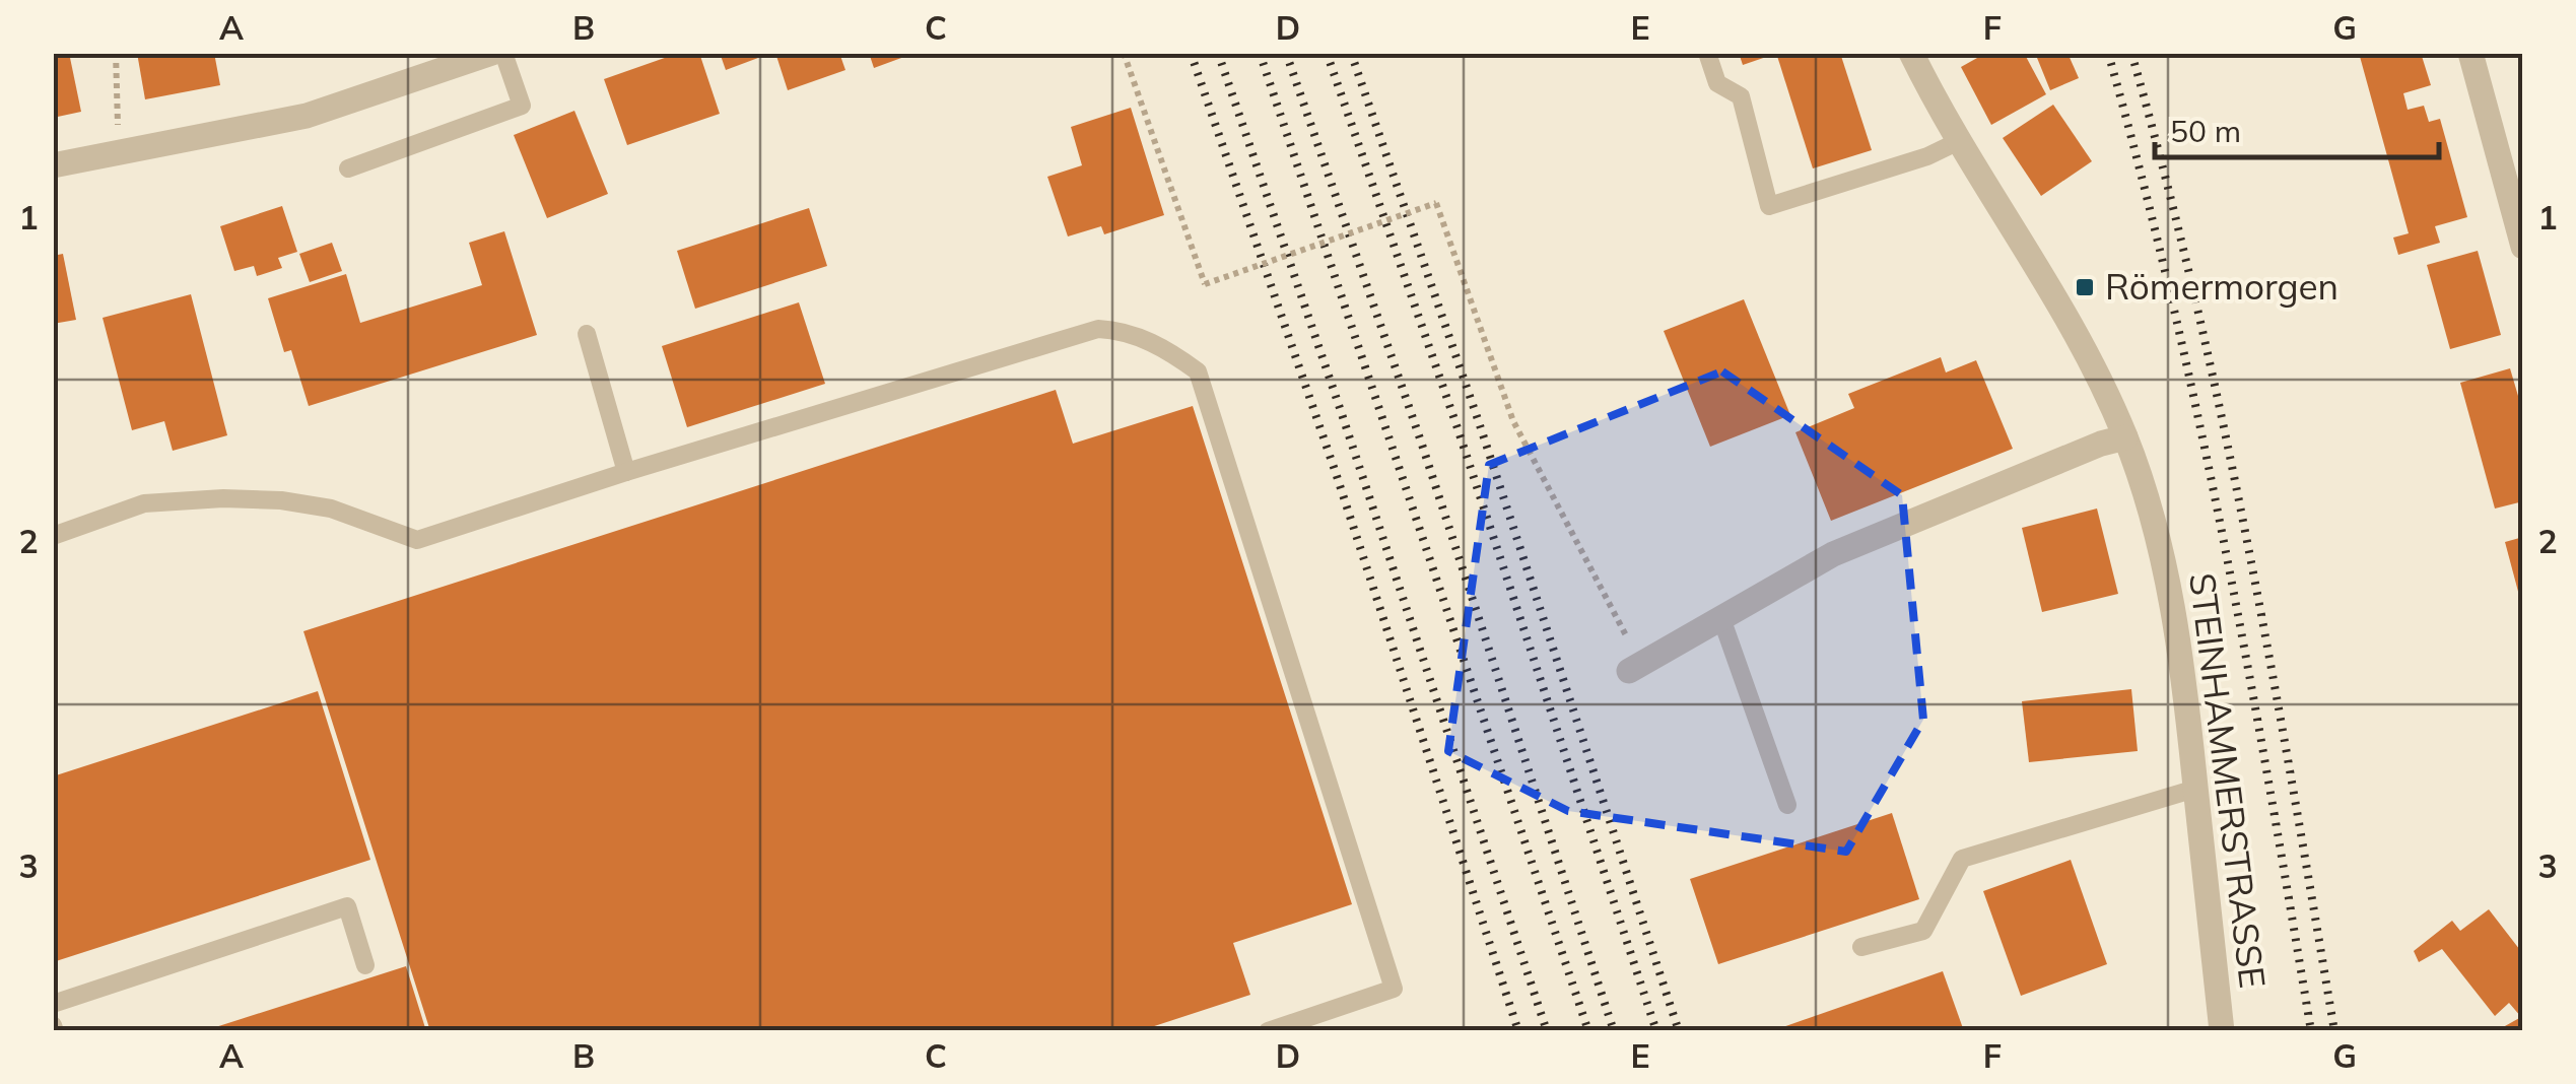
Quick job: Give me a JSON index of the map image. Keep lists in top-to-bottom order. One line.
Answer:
{"streets":{"street":["STEINHAMMERSTRASSE"]},"places":{"transit":["Römermorgen"]},"scale_bar":"50 m","grid":{"columns":["A","B","C","D","E","F","G"],"rows":["1","2","3"]}}
